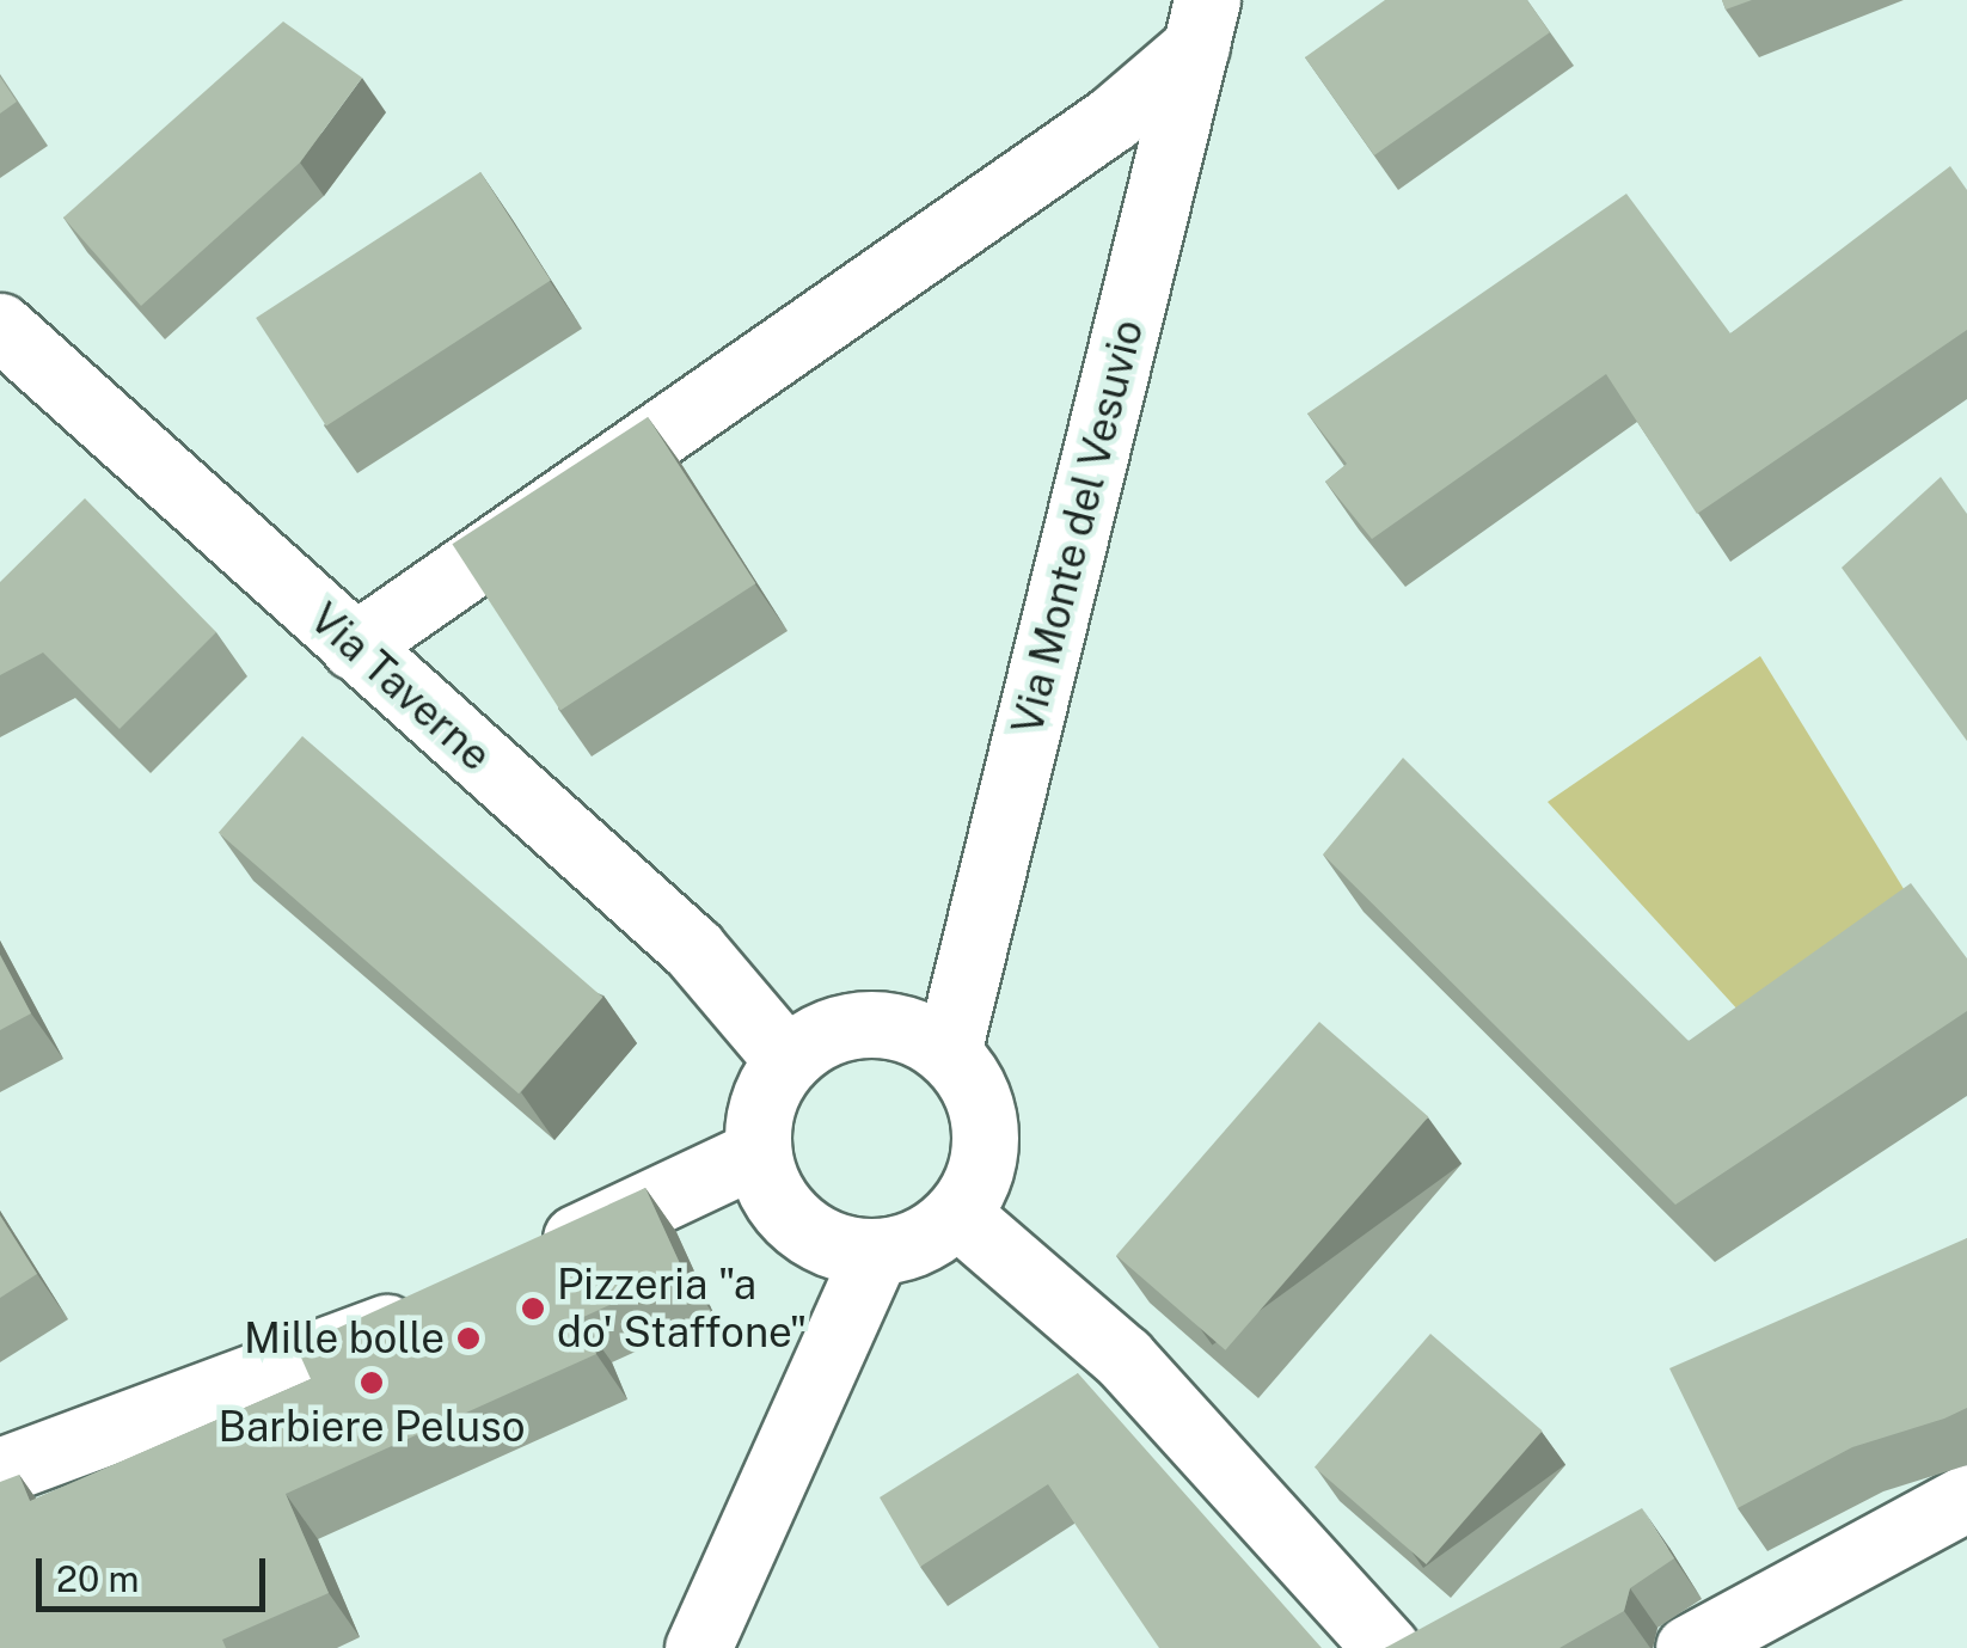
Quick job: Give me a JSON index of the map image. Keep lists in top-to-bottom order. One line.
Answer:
{"streets":{"street":["Via Monte del Vesuvio","Via Taverne"]},"crossings":[["Via Monte del Vesuvio","Via Taverne"]],"places":["Pizzeria \"a do' Staffone\"","Mille bolle","Barbiere Peluso"],"scale_bar":"20 m"}
